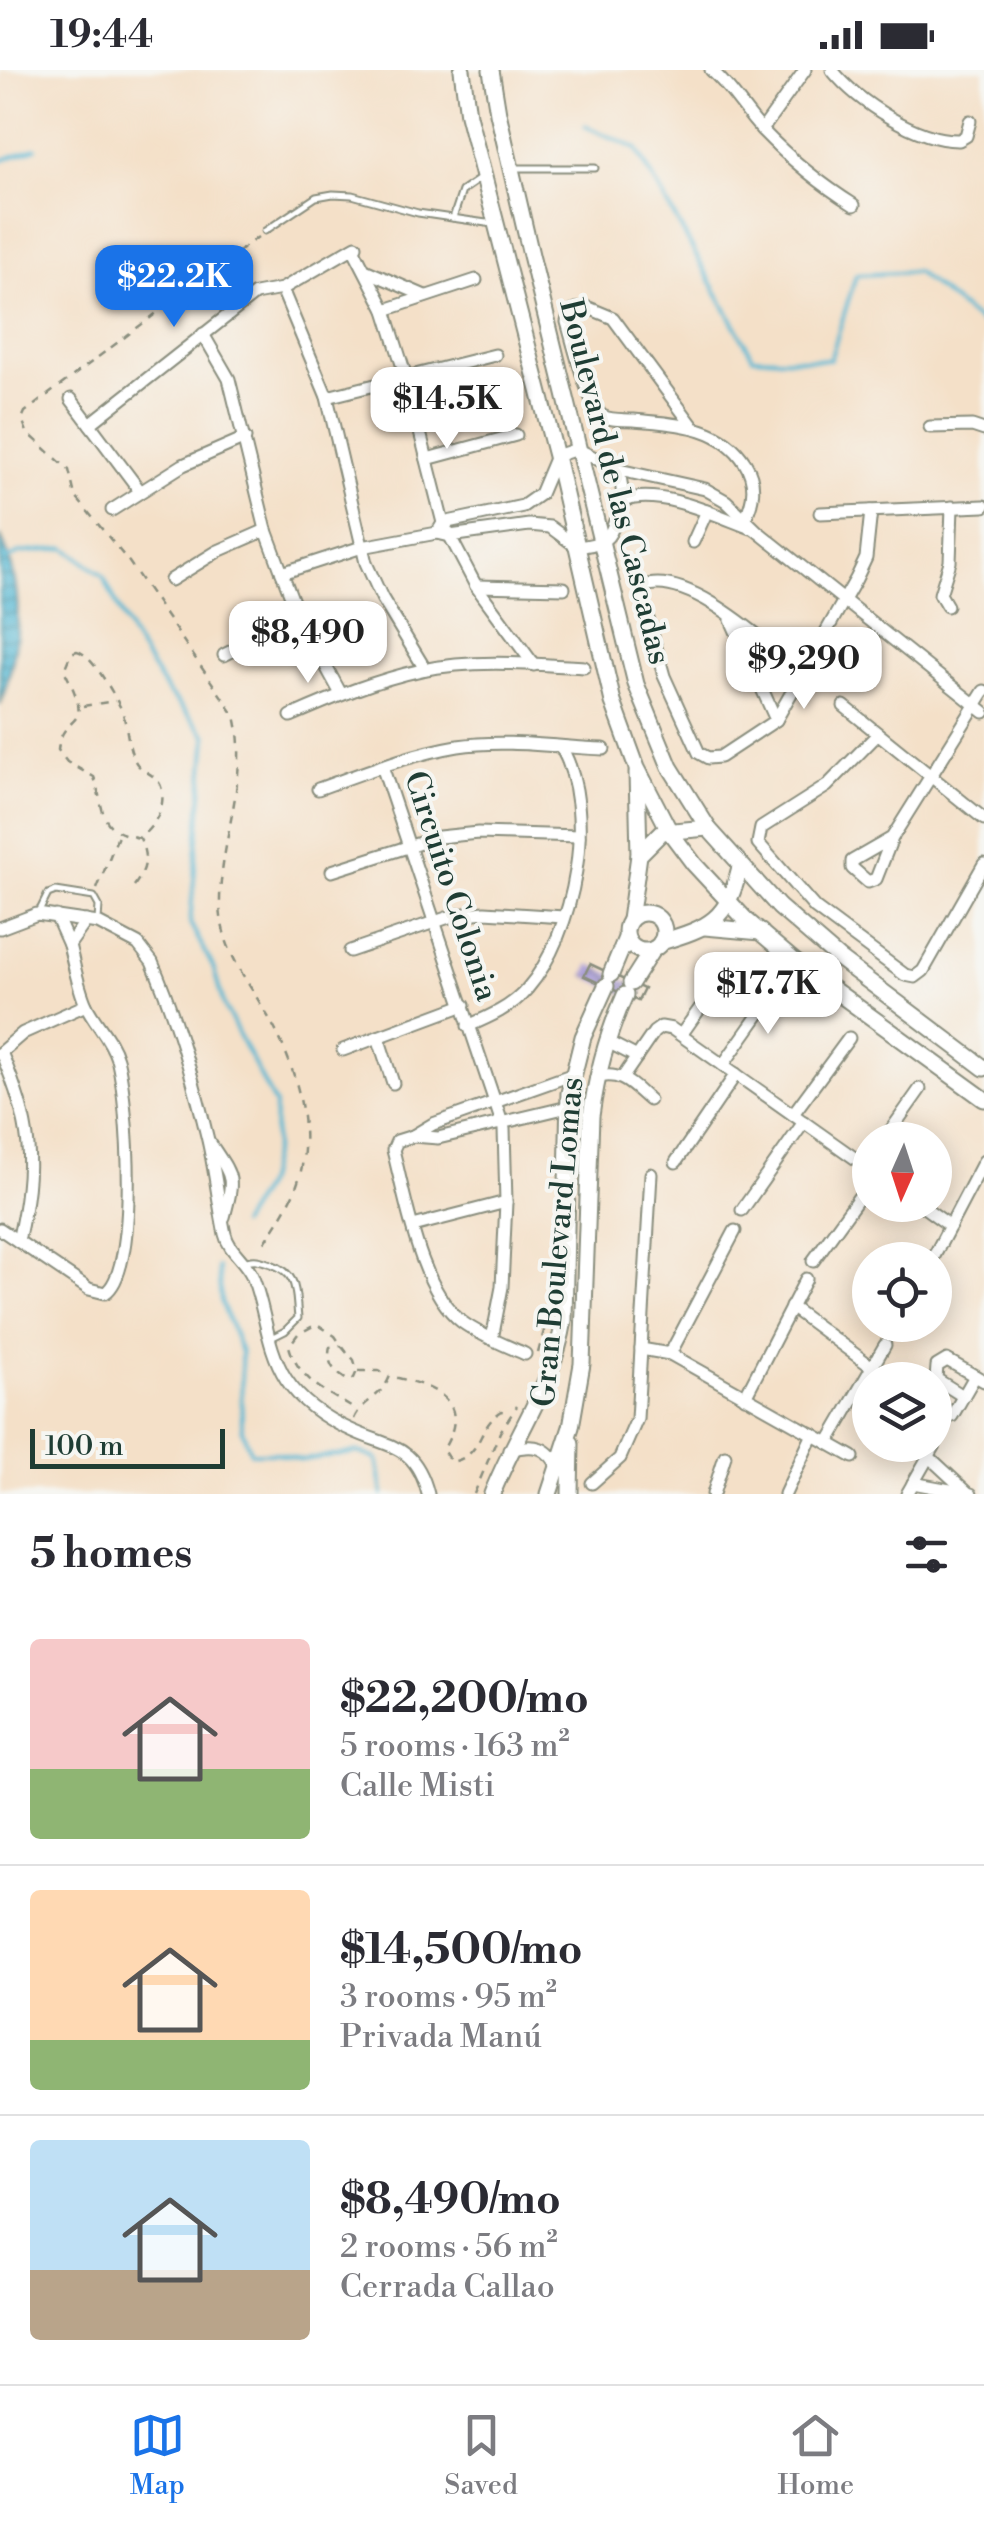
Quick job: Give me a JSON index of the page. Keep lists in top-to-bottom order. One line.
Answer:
{"streets":{"main road":["Boulevard de las Cascadas","Gran Boulevard Lomas"],"street":["Circuito Colonia"]},"scale_bar":"100 m","north":"bottom","page":{"status":"19:44","price":["$22.2K","$14.5K","$8,490","$9,290","$17.7K"],"scale":"100 m","heading":"5 homes","list":[{"name":"$22,200/mo","note":"5 rooms · 163 m² · Calle Misti"},{"name":"$14,500/mo","note":"3 rooms · 95 m² · Privada Manú"},{"name":"$8,490/mo","note":"2 rooms · 56 m² · Cerrada Callao"}],"tabs":["Map","Saved","Home"]}}
